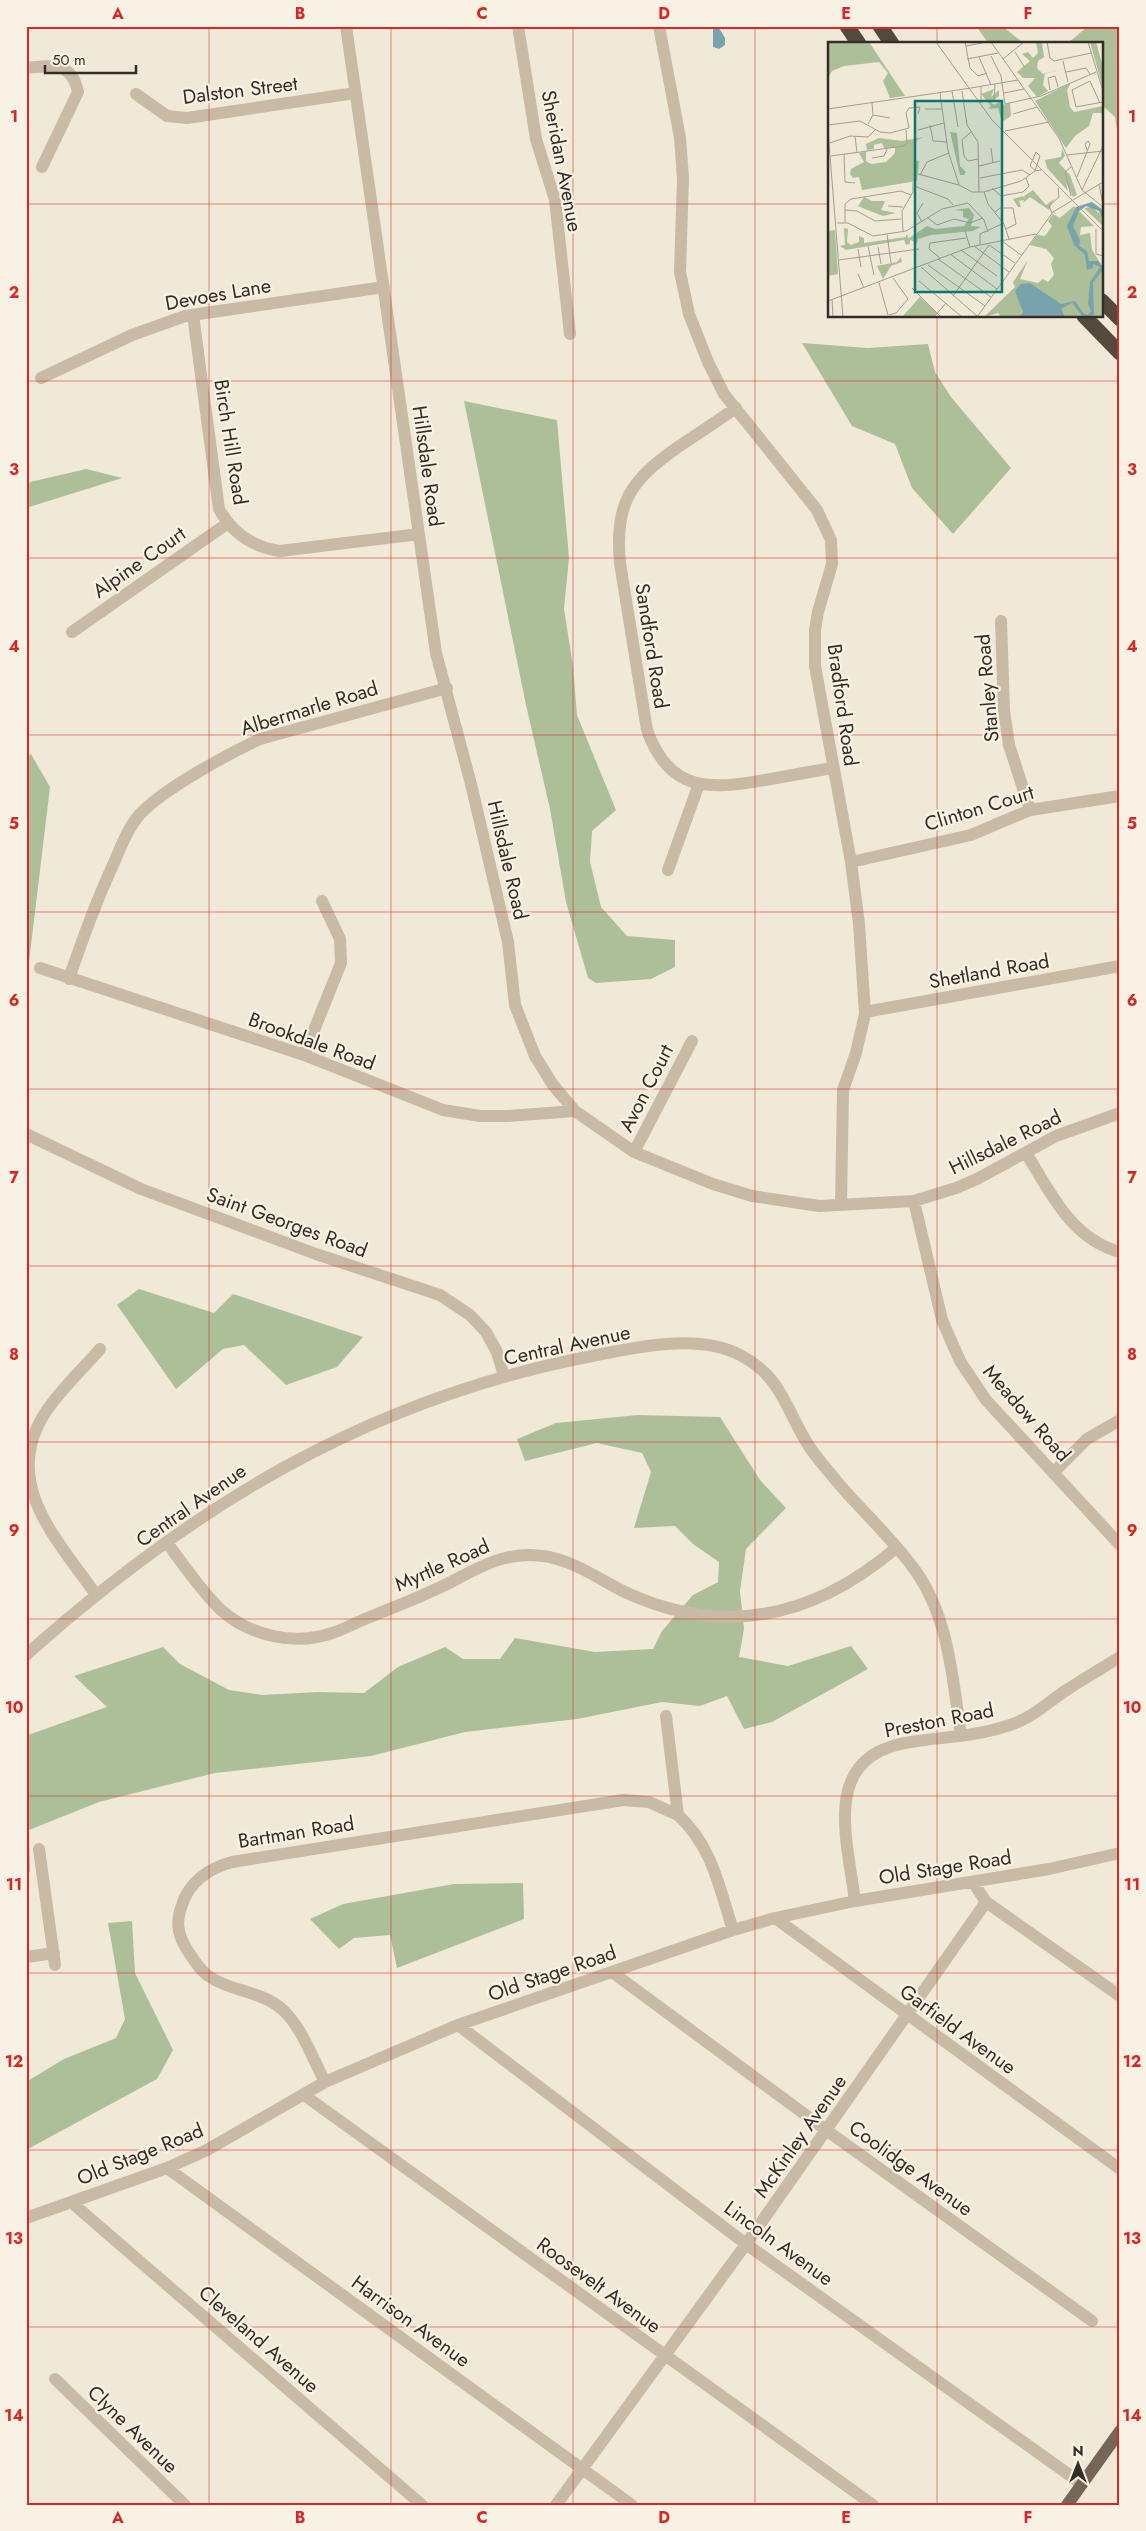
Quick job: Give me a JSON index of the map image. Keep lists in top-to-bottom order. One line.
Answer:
{"streets":{"street":["Dalston Street","Sheridan Avenue","Devoes Lane","Birch Hill Road","Hillsdale Road","Alpine Court","Sandford Road","Stanley Road","Bradford Road","Albermarle Road","Clinton Court","Shetland Road","Brookdale Road","Avon Court","Saint Georges Road","Central Avenue","Meadow Road","Myrtle Road","Preston Road","Bartman Road","Old Stage Road","Garfield Avenue","McKinley Avenue","Coolidge Avenue","Lincoln Avenue","Roosevelt Avenue","Harrison Avenue","Cleveland Avenue","Clyne Avenue"]},"crossings":[["Dalston Street","Hillsdale Road"],["Devoes Lane","Birch Hill Road"],["Devoes Lane","Hillsdale Road"],["Birch Hill Road","Hillsdale Road"],["Birch Hill Road","Alpine Court"],["Hillsdale Road","Bradford Road"],["Hillsdale Road","Albermarle Road"],["Hillsdale Road","Brookdale Road"],["Hillsdale Road","Avon Court"],["Hillsdale Road","Meadow Road"],["Sandford Road","Bradford Road"],["Stanley Road","Clinton Court"],["Bradford Road","Clinton Court"],["Bradford Road","Shetland Road"],["Albermarle Road","Brookdale Road"],["Saint Georges Road","Central Avenue"],["Central Avenue","Myrtle Road"],["Central Avenue","Preston Road"],["Preston Road","Old Stage Road"],["Bartman Road","Old Stage Road"],["Old Stage Road","Garfield Avenue"],["Old Stage Road","Coolidge Avenue"],["Old Stage Road","Lincoln Avenue"],["Old Stage Road","Roosevelt Avenue"],["Old Stage Road","Harrison Avenue"],["Old Stage Road","Cleveland Avenue"],["Garfield Avenue","McKinley Avenue"],["McKinley Avenue","Coolidge Avenue"],["McKinley Avenue","Lincoln Avenue"],["McKinley Avenue","Roosevelt Avenue"],["McKinley Avenue","Harrison Avenue"]],"scale_bar":"50 m","north":"top","grid":{"columns":["A","B","C","D","E","F"],"rows":["1","2","3","4","5","6","7","8","9","10","11","12","13","14"]}}
